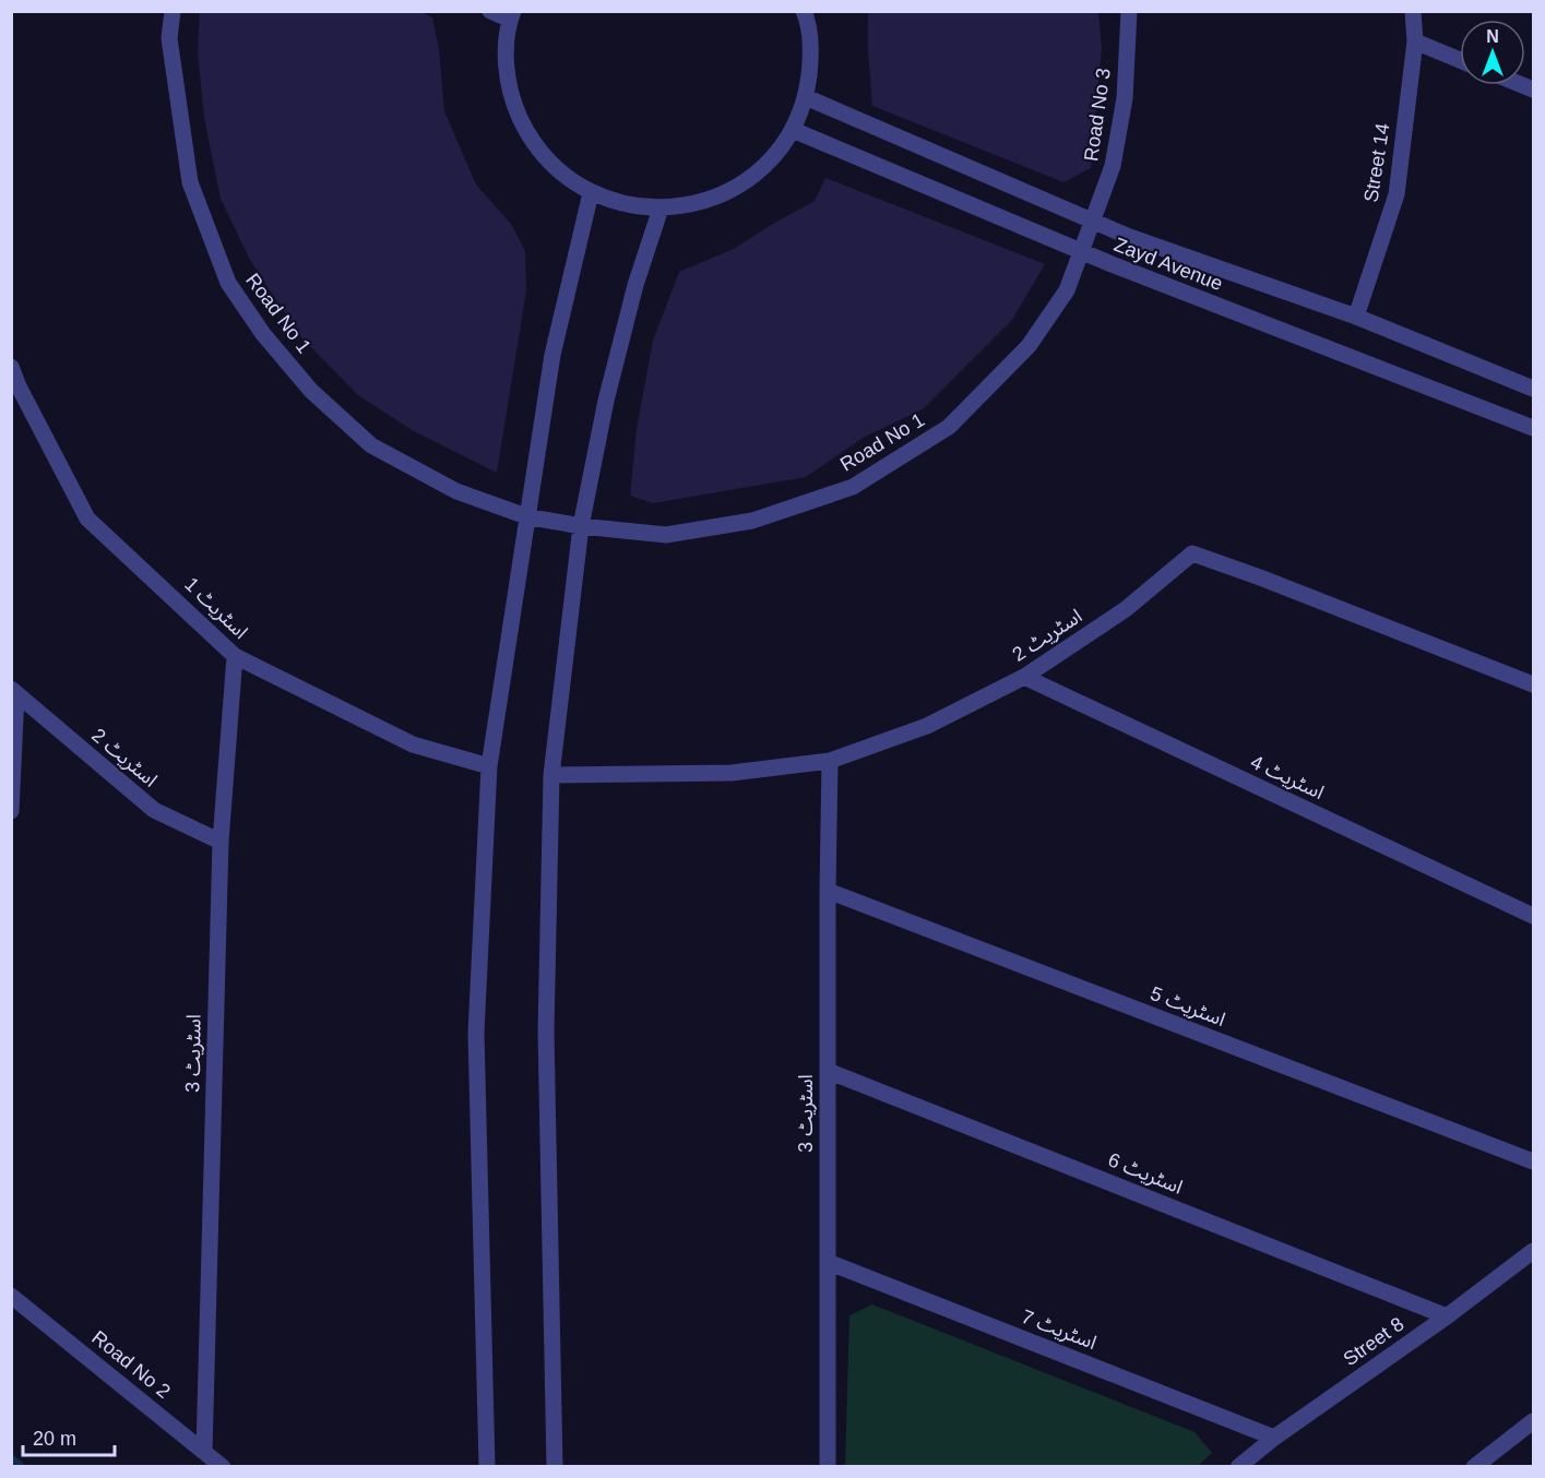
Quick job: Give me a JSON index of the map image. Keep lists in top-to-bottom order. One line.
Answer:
{"streets":{"street":["Road No 3","Street 14","Zayd Avenue","Road No 1","اسٹریٹ 1","اسٹریٹ 2","اسٹریٹ 4","اسٹریٹ 5","اسٹریٹ 3","اسٹریٹ 6","اسٹریٹ 7","Street 8","Road No 2"]},"crossings":[["Road No 3","Zayd Avenue"],["Road No 3","Road No 1"],["Street 14","Zayd Avenue"],["Zayd Avenue","Road No 1"],["اسٹریٹ 1","اسٹریٹ 3"],["اسٹریٹ 2","اسٹریٹ 4"],["اسٹریٹ 2","اسٹریٹ 3"],["اسٹریٹ 5","اسٹریٹ 3"],["اسٹریٹ 3","اسٹریٹ 6"],["اسٹریٹ 3","اسٹریٹ 7"],["اسٹریٹ 3","Road No 2"],["اسٹریٹ 6","Street 8"],["اسٹریٹ 7","Street 8"]],"scale_bar":"20 m","north":"top"}
